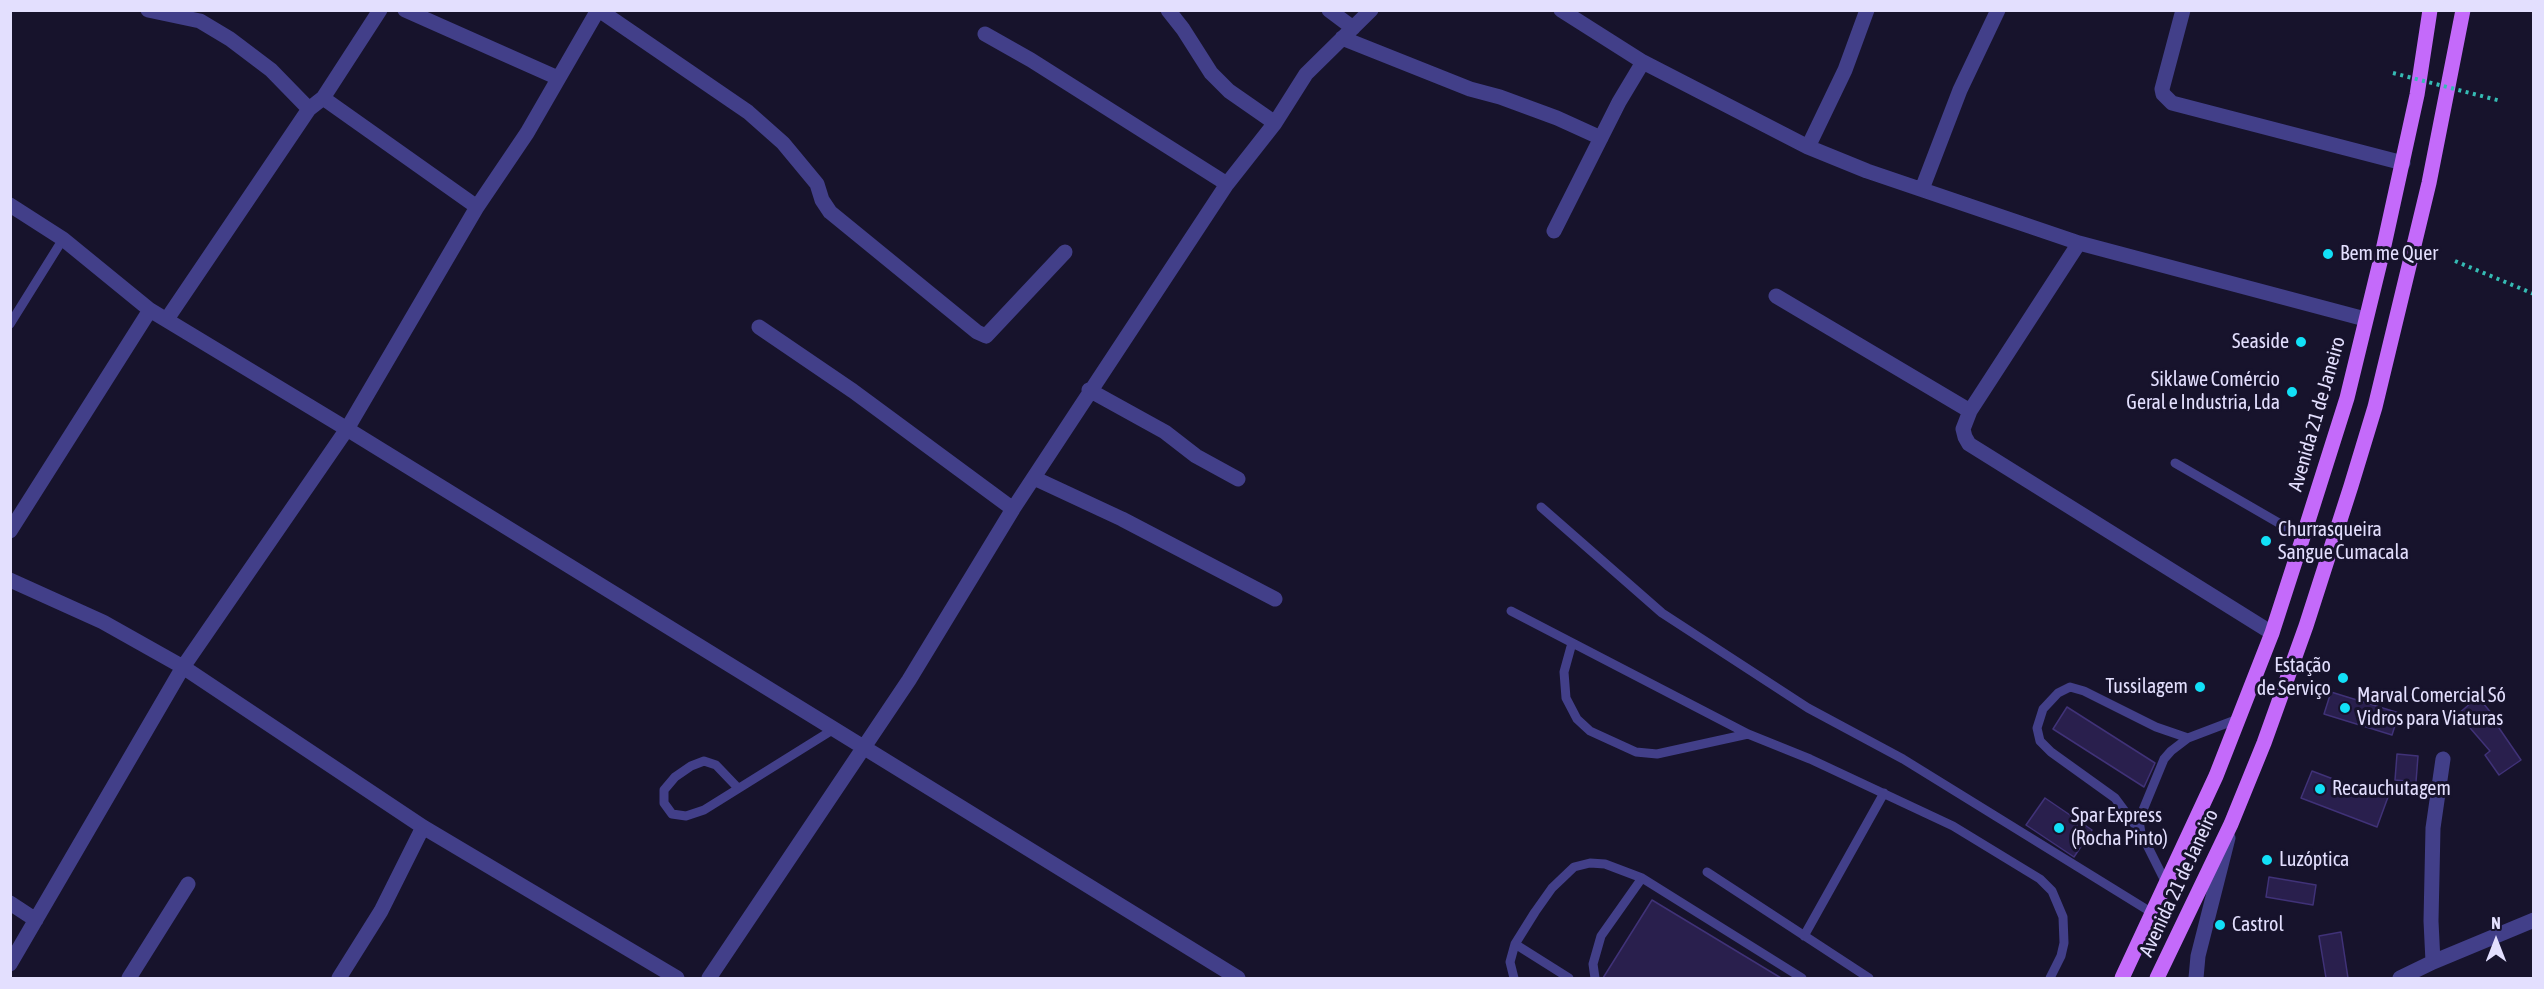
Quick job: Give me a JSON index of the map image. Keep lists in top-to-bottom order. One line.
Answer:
{"streets":{"main road":["Avenida 21 de Janeiro"]},"places":["Bem me Quer","Seaside","Siklawe Comércio Geral e Industria, Lda","Churrasqueira Sangue Cumacala","Estação de Serviço","Tussilagem","Marval Comercial Só Vidros para Viaturas","Recauchutagem","Spar Express (Rocha Pinto)","Luzóptica","Castrol"],"north":"top"}
